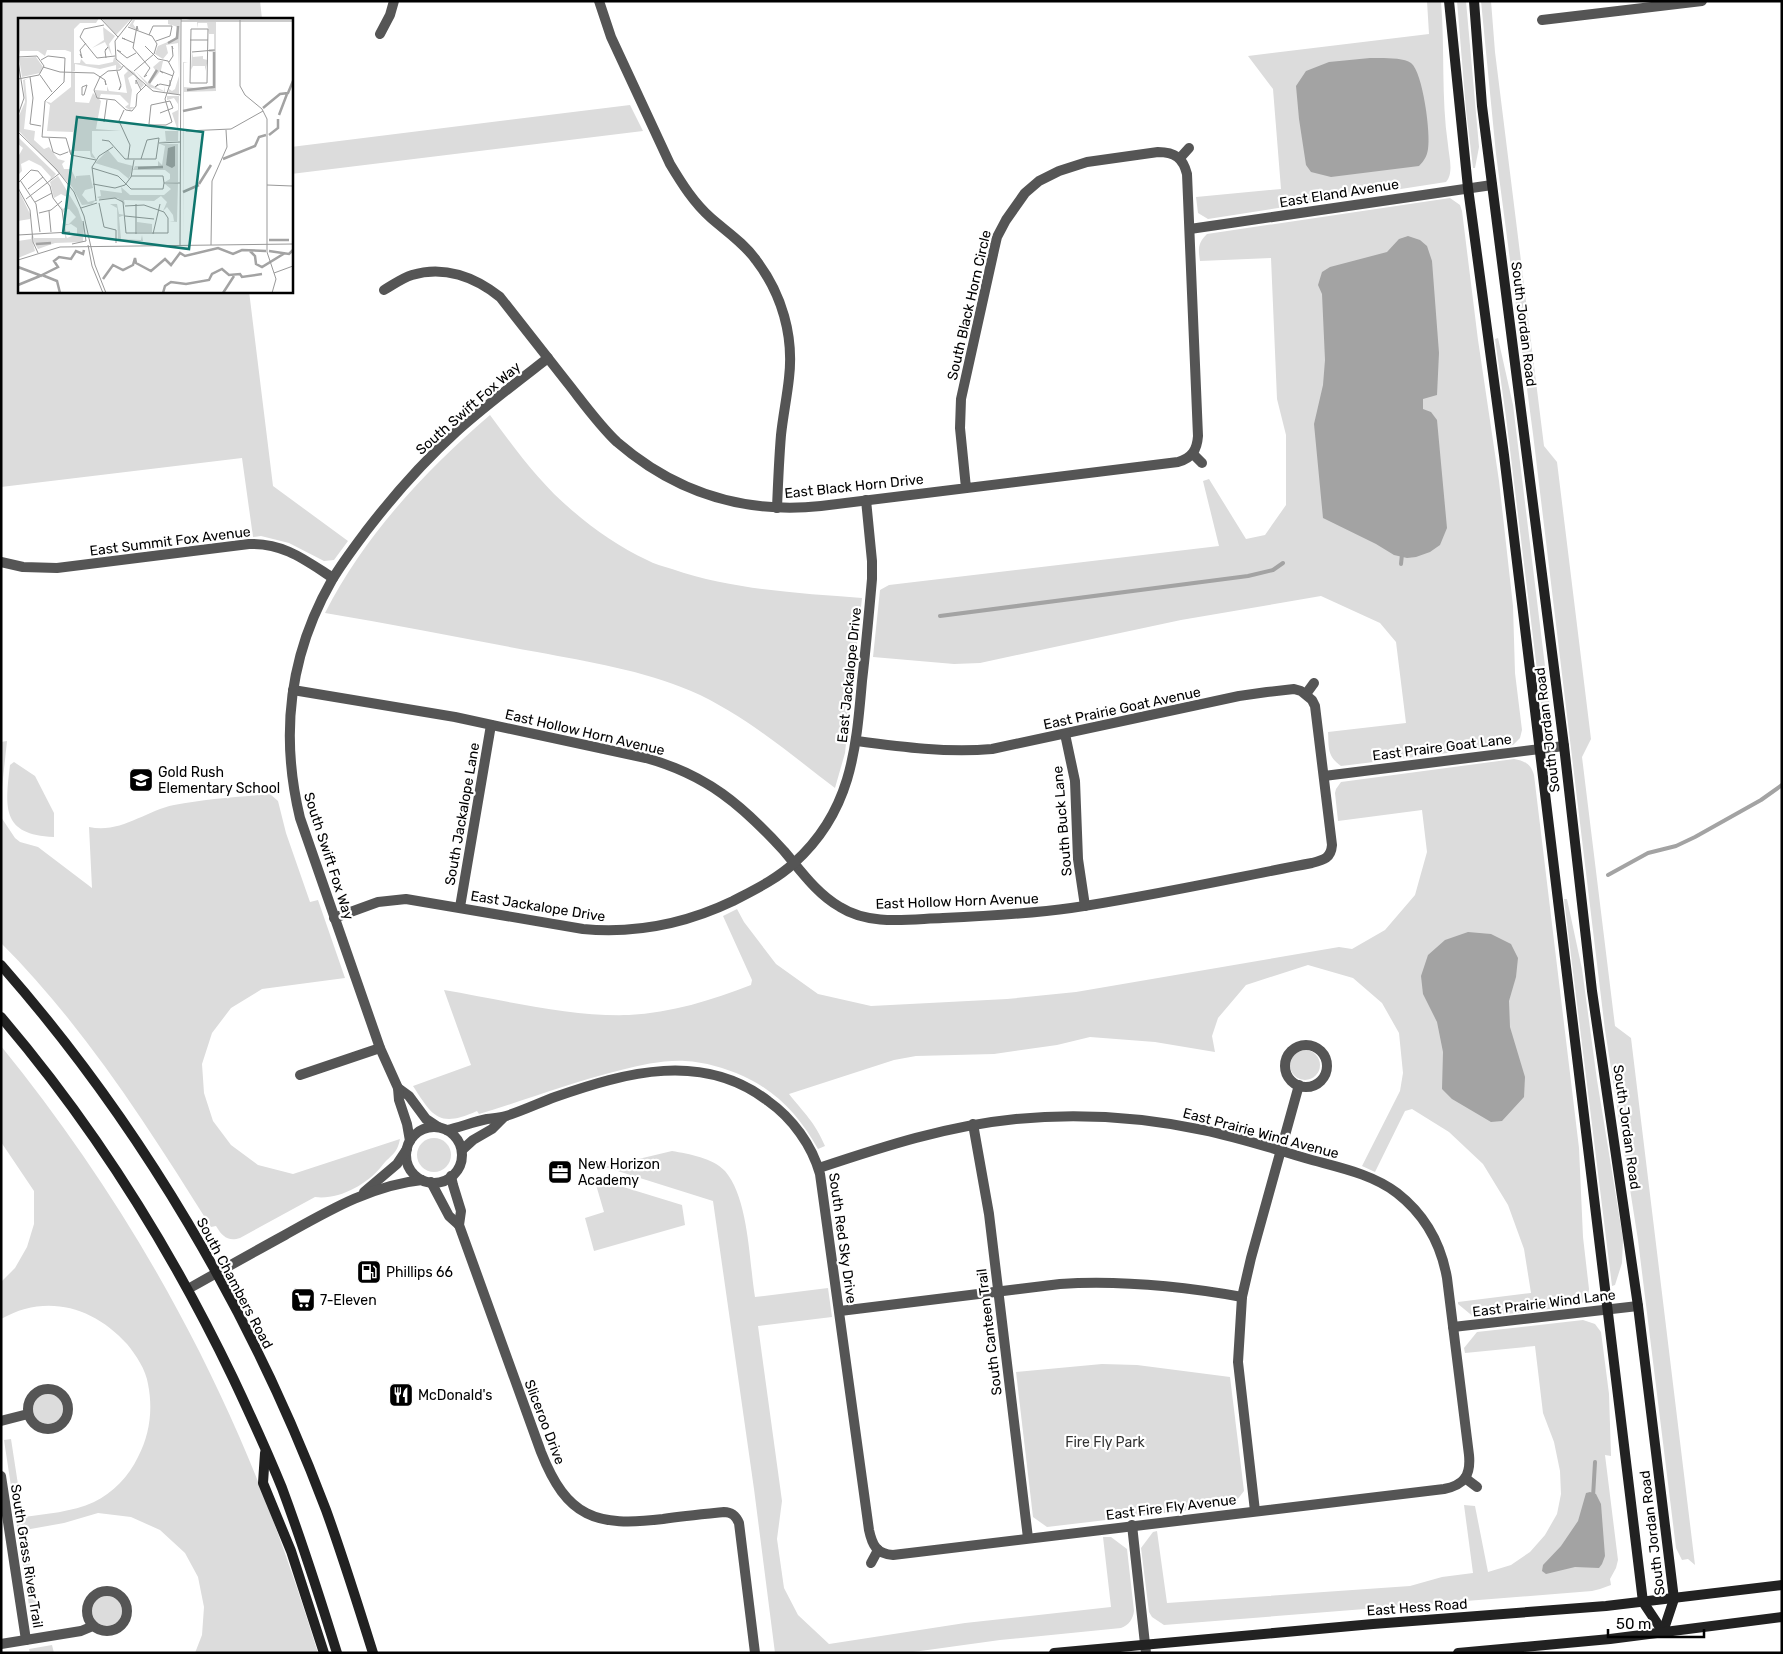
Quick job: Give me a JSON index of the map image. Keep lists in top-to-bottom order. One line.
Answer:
{"streets":{"main road":["South Jordan Road","South Chambers Road","East Hess Road"],"street":["East Eland Avenue","South Black Horn Circle","South Swift Fox Way","East Black Horn Drive","East Summit Fox Avenue","East Jackalope Drive","East Prairie Goat Avenue","East Hollow Horn Avenue","East Praire Goat Lane","South Jackalope Lane","South Buck Lane","East Prairie Wind Avenue","South Red Sky Drive","East Prairie Wind Lane","South Canteen Trail","Sliceroo Drive","East Fire Fly Avenue","South Grass River Trail"]},"crossings":[["East Eland Avenue","South Jordan Road"],["South Black Horn Circle","East Black Horn Drive"],["South Jordan Road","East Praire Goat Lane"],["South Jordan Road","East Prairie Wind Lane"],["South Jordan Road","East Hess Road"],["South Swift Fox Way","East Black Horn Drive"],["South Swift Fox Way","East Summit Fox Avenue"],["South Swift Fox Way","East Jackalope Drive"],["South Swift Fox Way","East Hollow Horn Avenue"],["South Swift Fox Way","South Red Sky Drive"],["South Swift Fox Way","Sliceroo Drive"],["East Black Horn Drive","East Jackalope Drive"],["East Jackalope Drive","East Prairie Goat Avenue"],["East Jackalope Drive","East Hollow Horn Avenue"],["East Jackalope Drive","South Jackalope Lane"],["East Prairie Goat Avenue","South Buck Lane"],["East Hollow Horn Avenue","East Praire Goat Lane"],["East Hollow Horn Avenue","South Jackalope Lane"],["East Hollow Horn Avenue","South Buck Lane"],["East Prairie Wind Avenue","South Red Sky Drive"],["East Prairie Wind Avenue","East Prairie Wind Lane"],["East Prairie Wind Avenue","South Canteen Trail"],["East Prairie Wind Avenue","East Fire Fly Avenue"],["South Red Sky Drive","Sliceroo Drive"],["South Red Sky Drive","East Fire Fly Avenue"],["South Canteen Trail","East Fire Fly Avenue"]],"parks":["Fire Fly Park"],"places":{"school or university":["Gold Rush Elementary School"],"office":["New Horizon Academy"],"fuel station":["Phillips 66"],"supermarket":["7-Eleven"],"restaurant":["McDonald's"]},"scale_bar":"50 m"}
